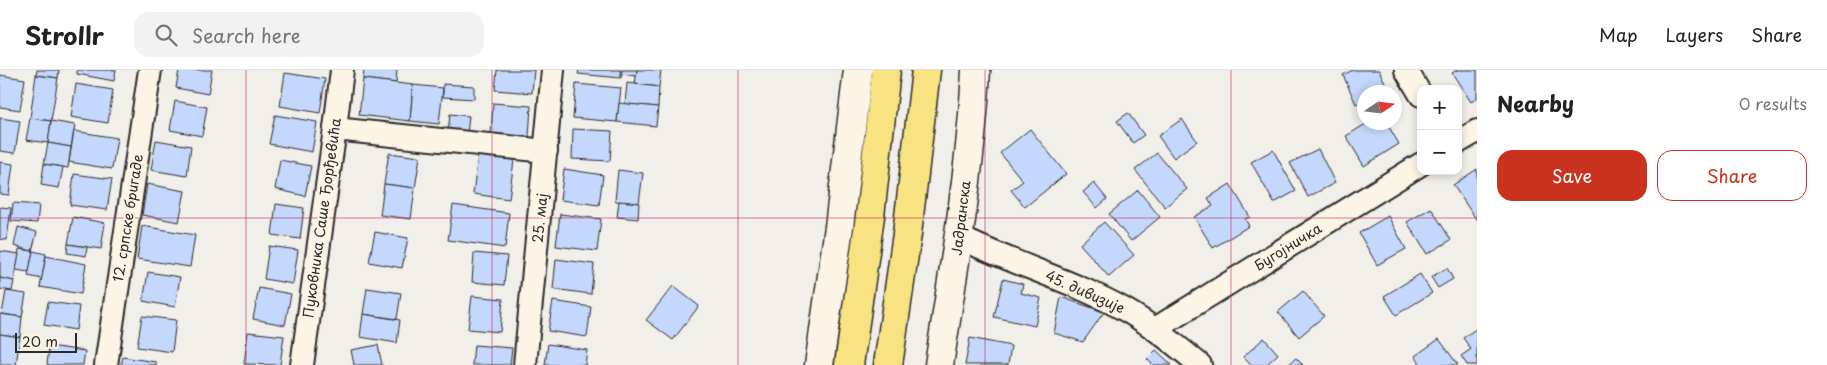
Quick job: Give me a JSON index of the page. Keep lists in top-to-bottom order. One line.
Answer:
{"streets":{"main road":["Јадранска"],"street":["12. српске бригаде","Пуковника Саше Ђорђевића","25. мај","Бугојничка","45. дивизије"]},"crossings":[["Јадранска","45. дивизије"],["Бугојничка","45. дивизије"]],"scale_bar":"20 m","north":"right","page":{"header":"Strollr","search":"Search here","nav":["Map","Layers","Share"],"heading":["Nearby","0 results"],"map_buttons":["+","−"],"buttons":["Save","Share"],"scale":"20 m"}}
